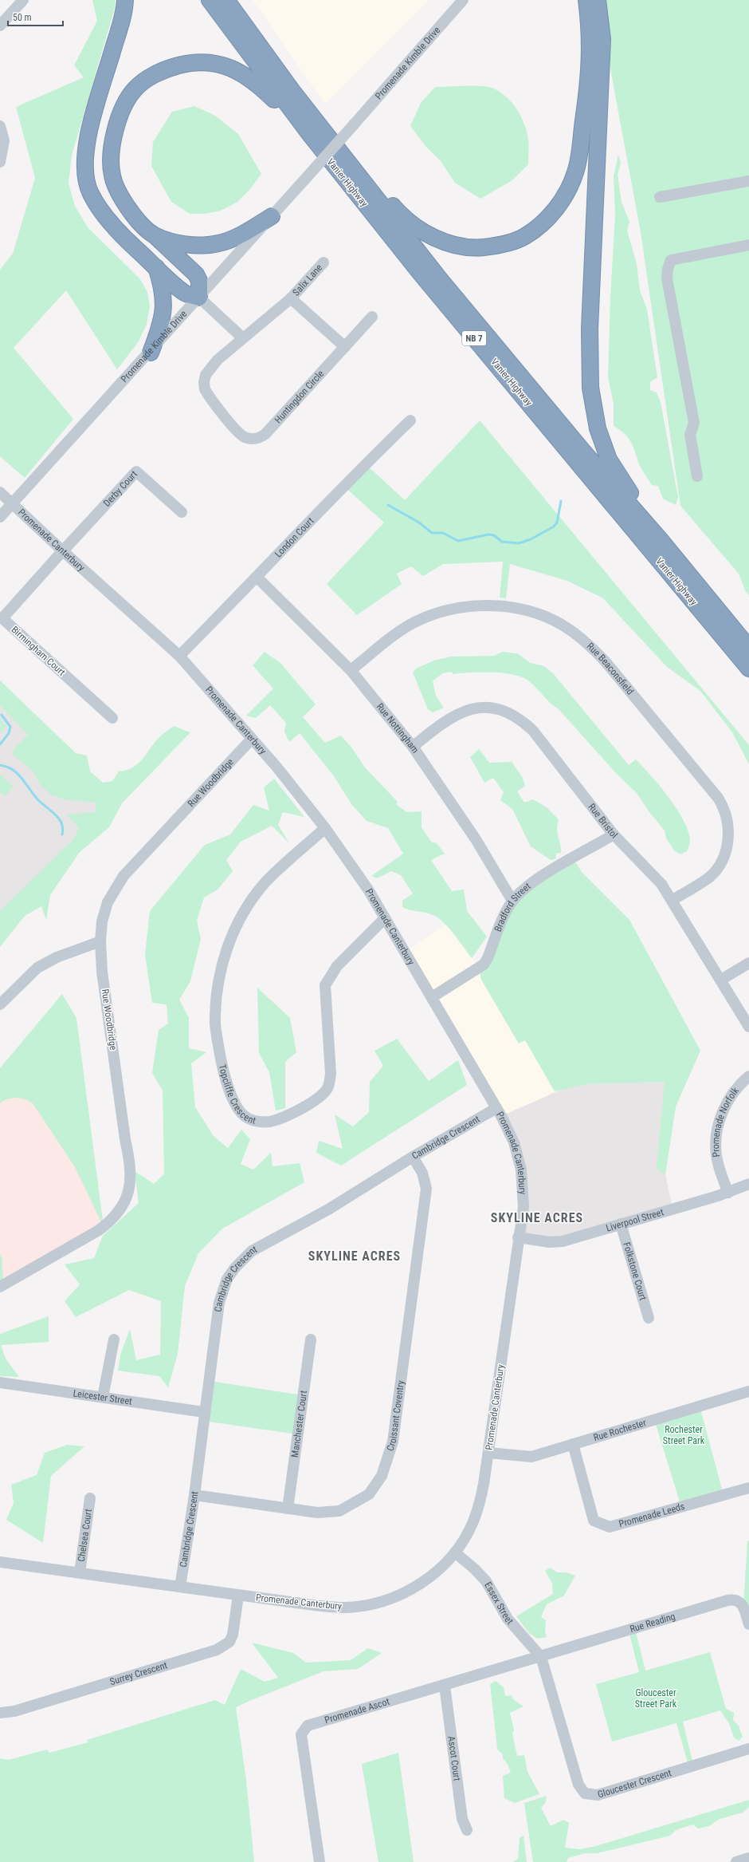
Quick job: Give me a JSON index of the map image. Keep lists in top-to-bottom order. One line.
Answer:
{"streets":{"highway":["Vanier Highway","NB 7"],"street":["Promenade Kimble Drive","Salix Lane","Huntingdon Circle","Derby Court","London Court","Promenade Canterbury","Birmingham Court","Rue Beaconsfield","Rue Nottingham","Rue Woodbridge","Rue Bristol","Bradford Street","Topcliffe Crescent","Promenade Norfolk","Cambridge Crescent","Liverpool Street","Folkstone Court","Leicester Street","Croissant Coventry","Manchester Court","Rue Rochester","Promenade Leeds","Chelsea Court","Essex Street","Rue Reading","Surrey Crescent","Promenade Ascot","Ascot Court","Gloucester Crescent"]},"crossings":[["Promenade Kimble Drive","Promenade Canterbury"],["Salix Lane","Huntingdon Circle"],["Derby Court","Promenade Canterbury"],["Derby Court","Birmingham Court"],["London Court","Promenade Canterbury"],["London Court","Rue Nottingham"],["Promenade Canterbury","Birmingham Court"],["Promenade Canterbury","Rue Woodbridge"],["Promenade Canterbury","Bradford Street"],["Promenade Canterbury","Topcliffe Crescent"],["Promenade Canterbury","Cambridge Crescent"],["Promenade Canterbury","Liverpool Street"],["Promenade Canterbury","Rue Rochester"],["Promenade Canterbury","Chelsea Court"],["Promenade Canterbury","Essex Street"],["Promenade Canterbury","Surrey Crescent"],["Rue Beaconsfield","Rue Nottingham"],["Rue Beaconsfield","Rue Bristol"],["Rue Nottingham","Rue Bristol"],["Rue Nottingham","Bradford Street"],["Rue Bristol","Bradford Street"],["Promenade Norfolk","Liverpool Street"],["Cambridge Crescent","Leicester Street"],["Cambridge Crescent","Croissant Coventry"],["Liverpool Street","Folkstone Court"],["Croissant Coventry","Manchester Court"],["Rue Rochester","Promenade Leeds"],["Essex Street","Rue Reading"],["Essex Street","Promenade Ascot"],["Essex Street","Gloucester Crescent"],["Rue Reading","Promenade Ascot"],["Rue Reading","Gloucester Crescent"],["Promenade Ascot","Ascot Court"],["Promenade Ascot","Gloucester Crescent"]],"districts":["SKYLINE ACRES","SKYLINE ACRES"],"parks":["Rochester Street Park","Gloucester Street Park"],"scale_bar":"50 m"}
